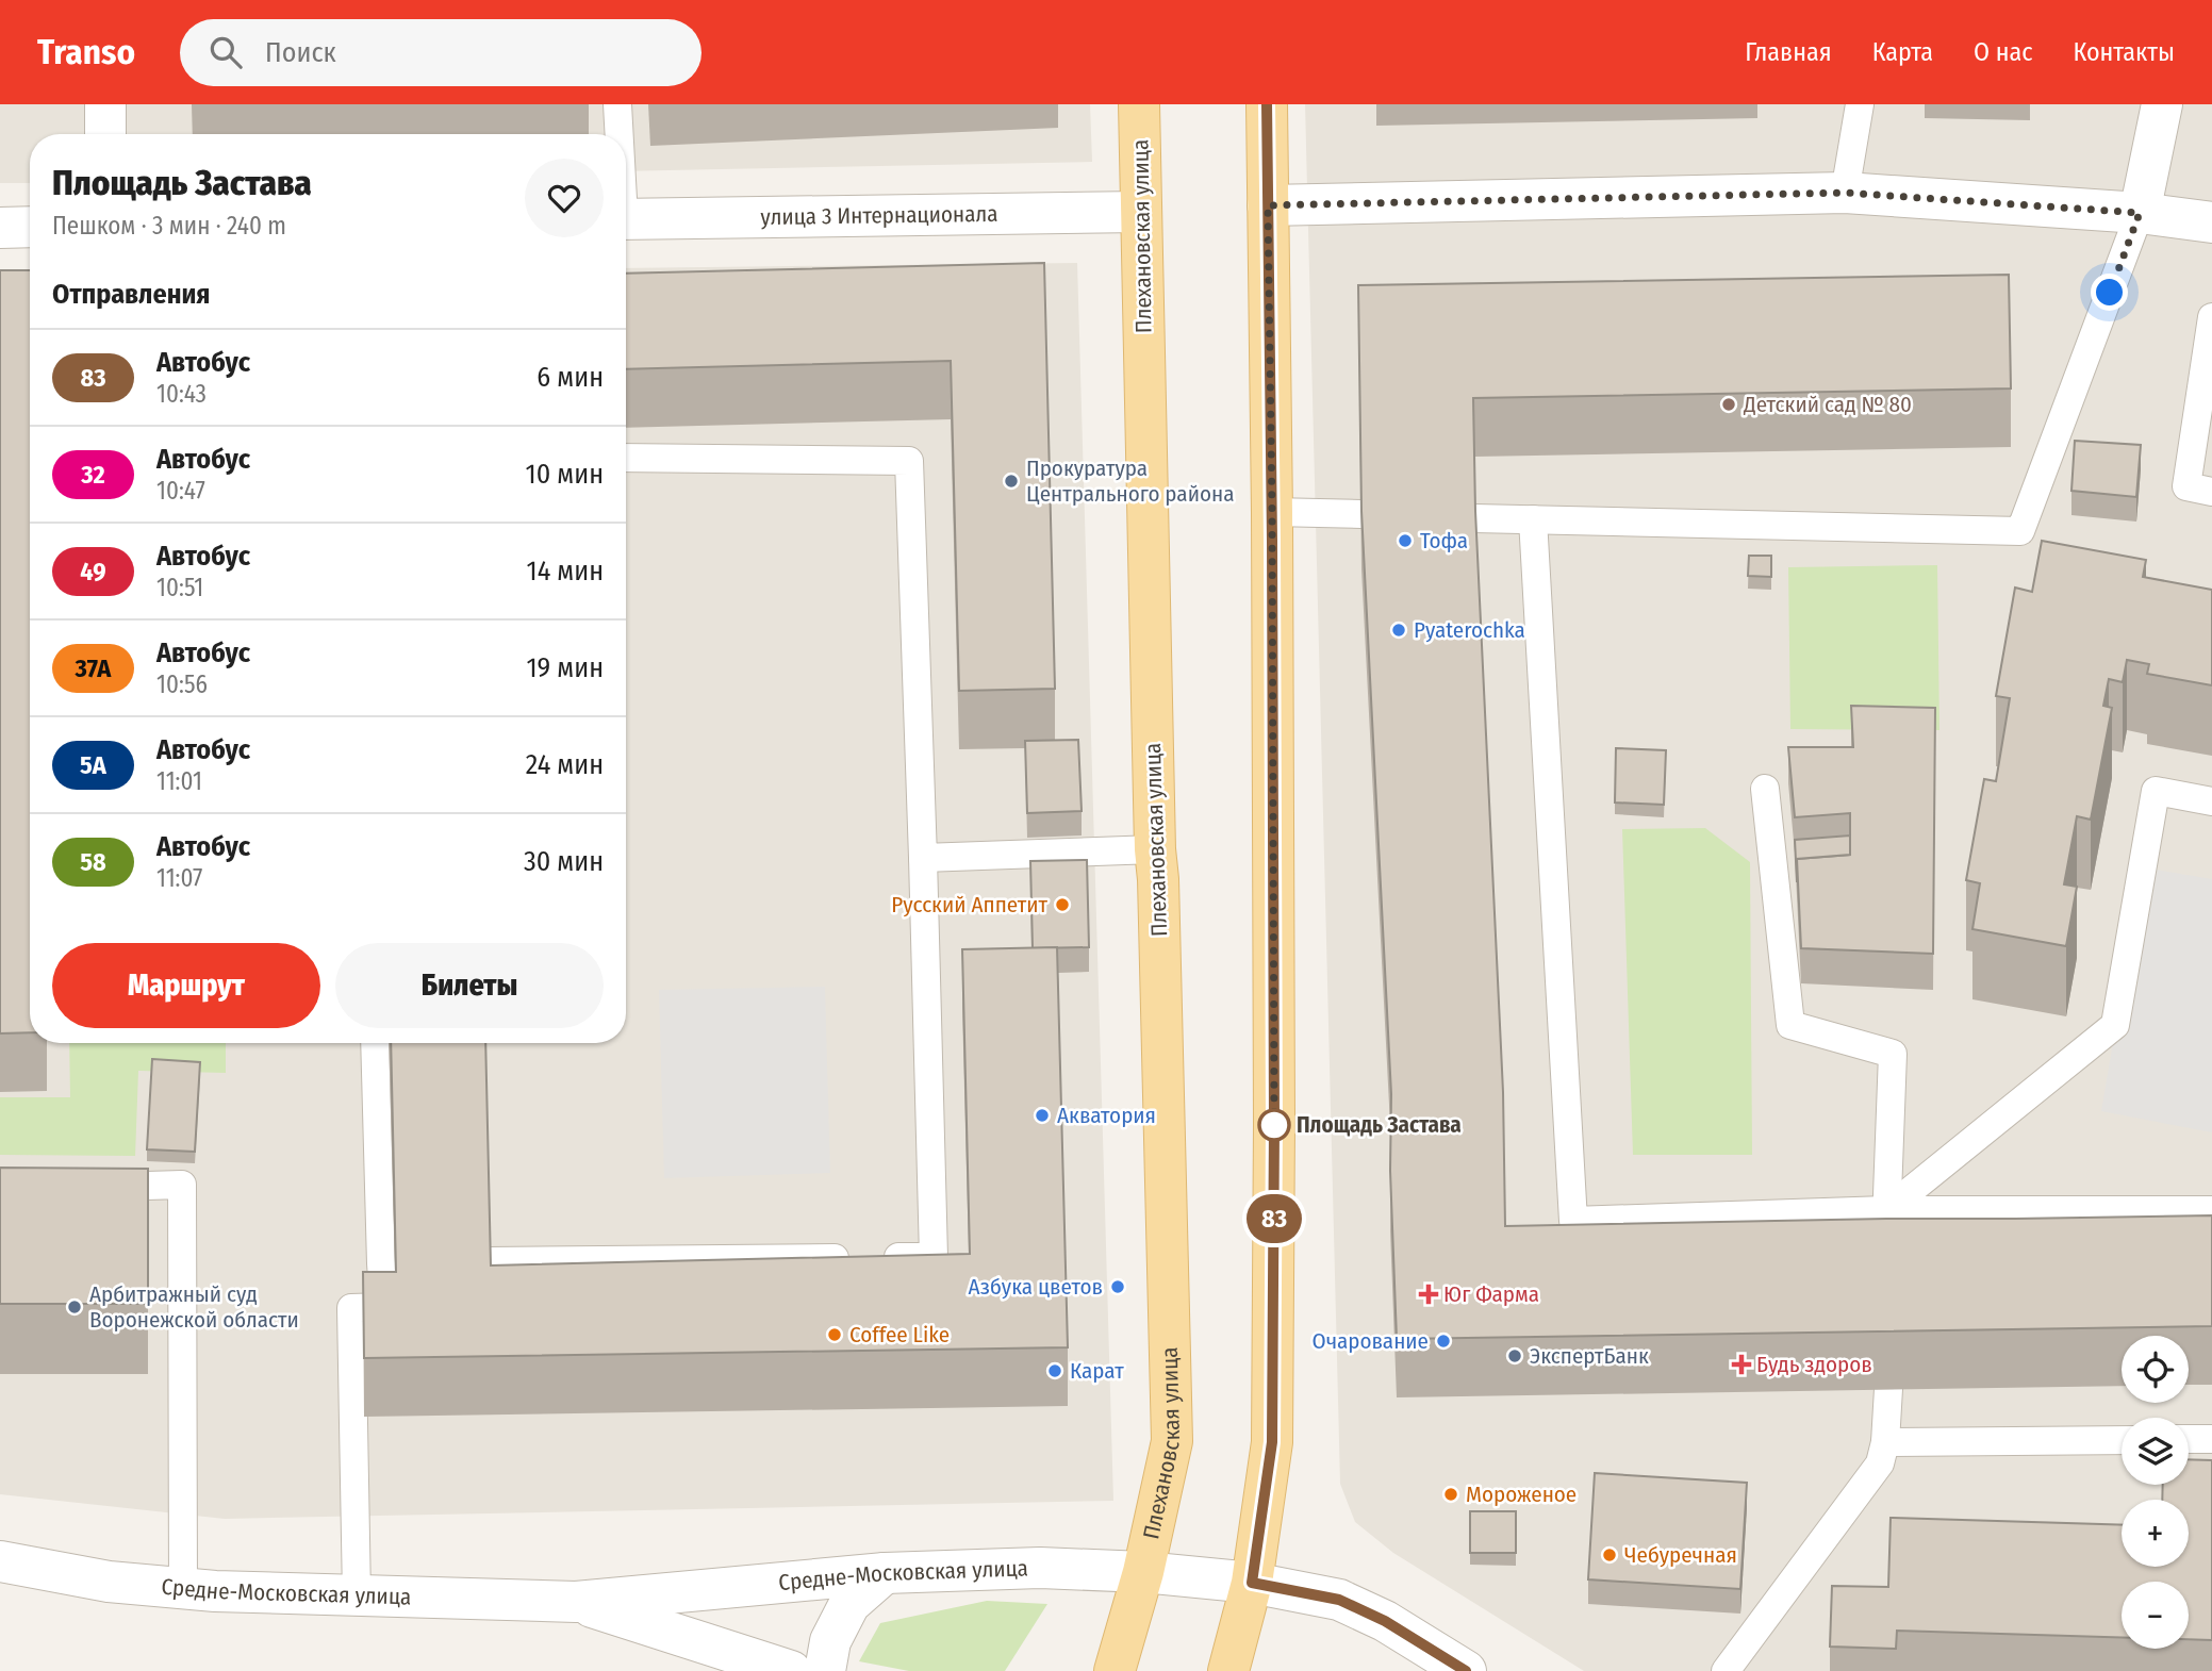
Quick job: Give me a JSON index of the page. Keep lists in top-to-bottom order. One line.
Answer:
{"streets":{"main road":["Плехановская улица"],"street":["улица 3 Интернационала","Средне-Московская улица"]},"crossings":[["улица 3 Интернационала","Плехановская улица"],["Плехановская улица","Средне-Московская улица"]],"places":{"other":["Детский сад № 80","Прокуратура Центрального района","Тофа","Pyaterochka","Русский Аппетит","Акватория","Площадь Застава","Азбука цветов","Арбитражный суд Воронежской области","Coffee Like","Очарование","ЭкспертБанк","Карат","Мороженое","Чебуречная"],"health":["Юг Фарма","Будь здоров"]},"lines":["bus line 83"],"page":{"header":"Transo","search":"Поиск","nav":["Главная","Карта","О нас","Контакты"],"on_map":"83","heading":[["Площадь Застава","Пешком · 3 мин · 240 m"],"Отправления"],"list":[{"mark":"83","name":"Автобус","note":"10:43","value":"6 мин"},{"mark":"32","name":"Автобус","note":"10:47","value":"10 мин"},{"mark":"49","name":"Автобус","note":"10:51","value":"14 мин"},{"mark":"37А","name":"Автобус","note":"10:56","value":"19 мин"},{"mark":"5А","name":"Автобус","note":"11:01","value":"24 мин"},{"mark":"58","name":"Автобус","note":"11:07","value":"30 мин"}],"buttons":["Маршрут","Билеты"],"map_buttons":["+","−"]}}
